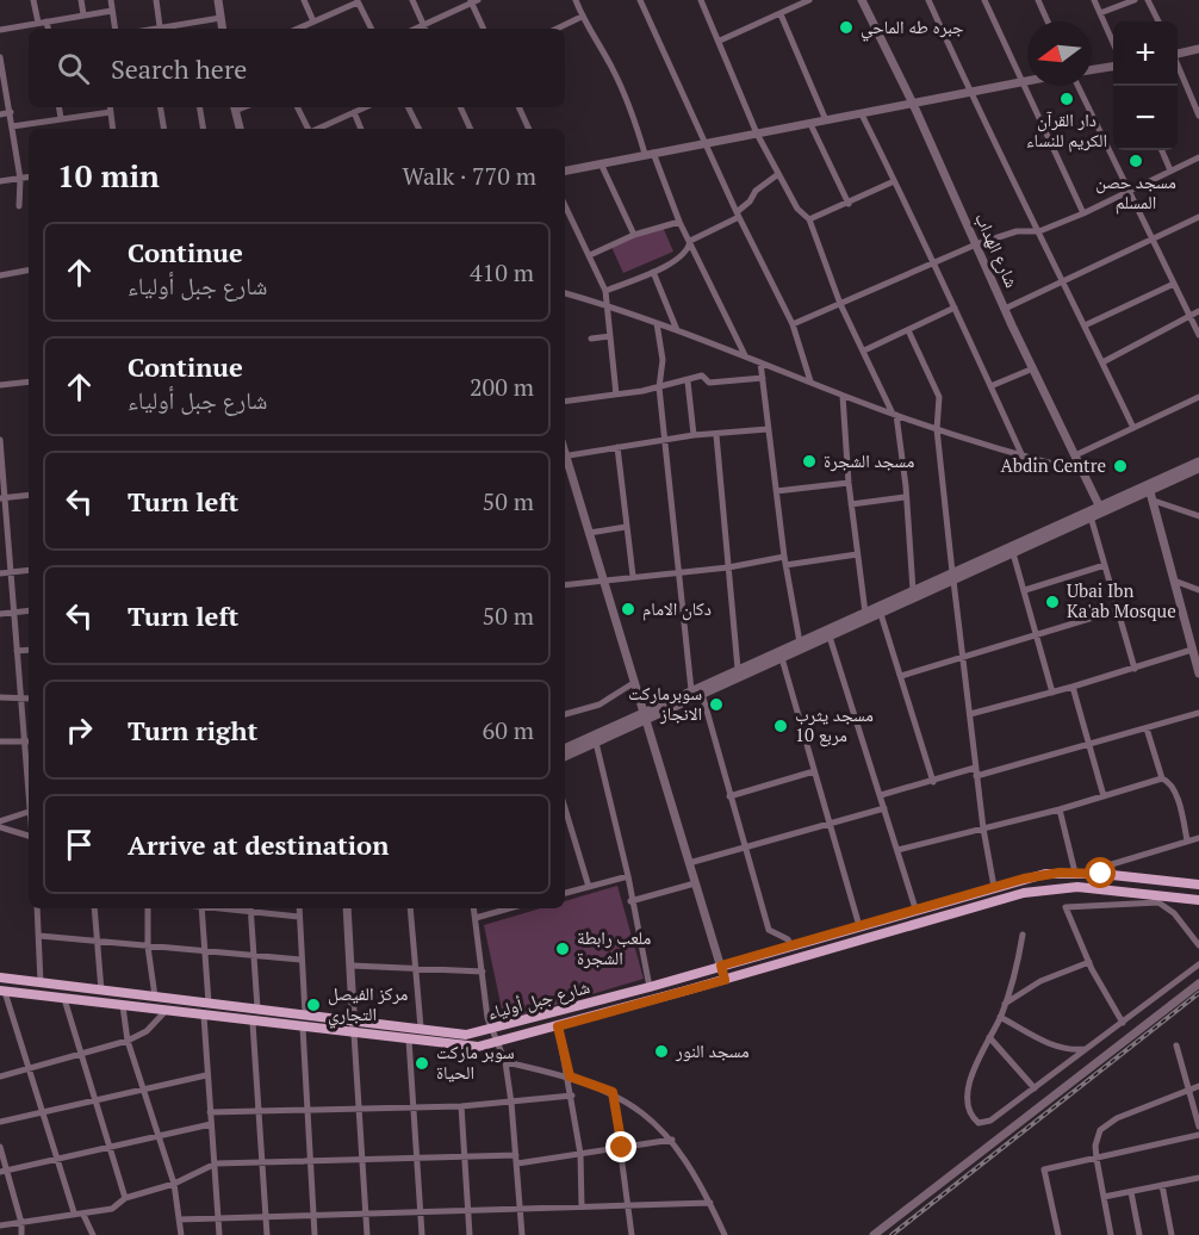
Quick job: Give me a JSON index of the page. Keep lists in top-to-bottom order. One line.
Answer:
{"streets":{"main road":["شارع جبل أولياء"],"street":["شارع الهداب"]},"places":["جبره طه الماحي","دار القرآن الكريم للنساء","مسجد حصن المسلم","مسجد الشجرة","Abdin Centre","Ubai Ibn Ka'ab Mosque","دكان الامام","سوبرماركت الانجاز","مسجد يثرب مربع 10","ملعب رابطة الشجرة","مركز الفيصل التجاري","مسجد النور","سوبر ماركت الحياة"],"north":"left","page":{"map_buttons":["+","−"],"search":"Search here","heading":["10 min","Walk · 770 m"],"list":[["Continue","شارع جبل أولياء","410 m"],["Continue","شارع جبل أولياء","200 m"],["Turn left","50 m"],["Turn left","50 m"],["Turn right","60 m"],"Arrive at destination"]}}
